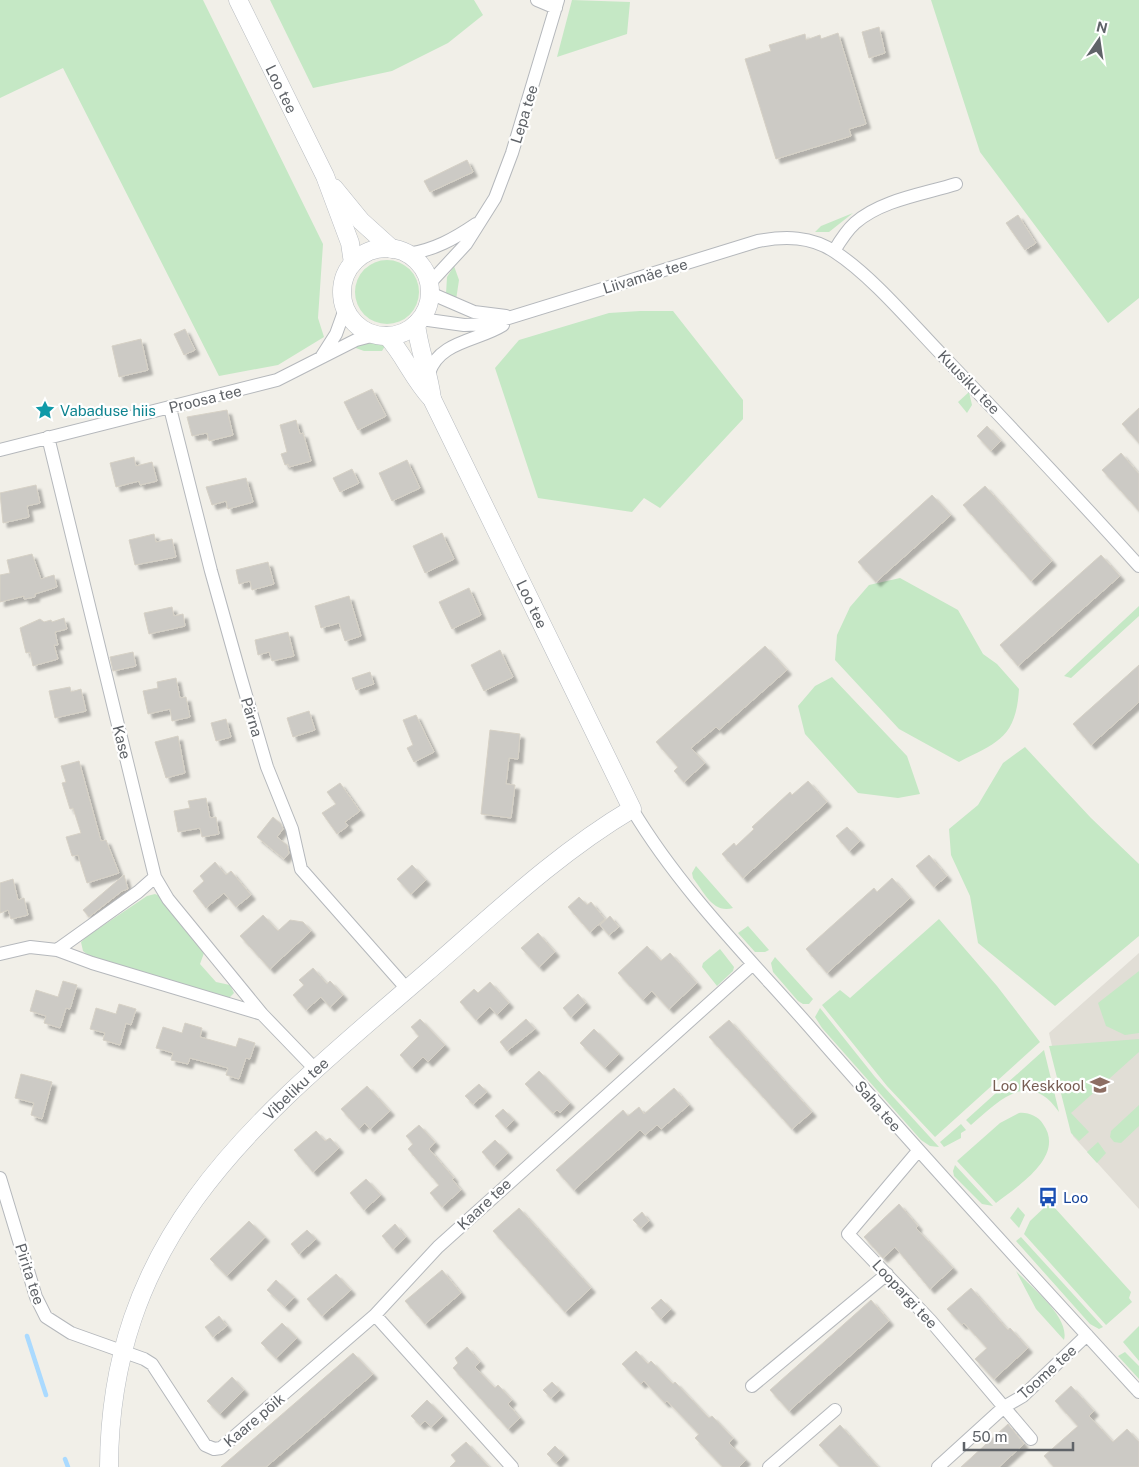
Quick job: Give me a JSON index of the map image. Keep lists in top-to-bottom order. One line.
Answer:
{"streets":{"street":["Loo tee","Lepa tee","Liivamäe tee","Kuusiku tee","Proosa tee","Pärna","Kase","Vibeliku tee","Saha tee","Kaare tee","Pirita tee","Loopargi tee","Toome tee","Kaare põik"]},"crossings":[["Loo tee","Lepa tee"],["Loo tee","Liivamäe tee"],["Loo tee","Proosa tee"],["Loo tee","Vibeliku tee"],["Loo tee","Saha tee"],["Lepa tee","Liivamäe tee"],["Lepa tee","Proosa tee"],["Liivamäe tee","Kuusiku tee"],["Liivamäe tee","Proosa tee"],["Proosa tee","Pärna"],["Proosa tee","Kase"],["Pärna","Vibeliku tee"],["Kase","Vibeliku tee"],["Vibeliku tee","Saha tee"],["Vibeliku tee","Pirita tee"],["Vibeliku tee","Kaare põik"],["Saha tee","Kaare tee"],["Saha tee","Loopargi tee"],["Saha tee","Toome tee"],["Kaare tee","Kaare põik"],["Pirita tee","Kaare põik"],["Loopargi tee","Toome tee"]],"places":{"place":["Vabaduse hiis"],"school or university":["Loo Keskkool"],"bus stop":["Loo"]},"scale_bar":"50 m","north":"top"}
